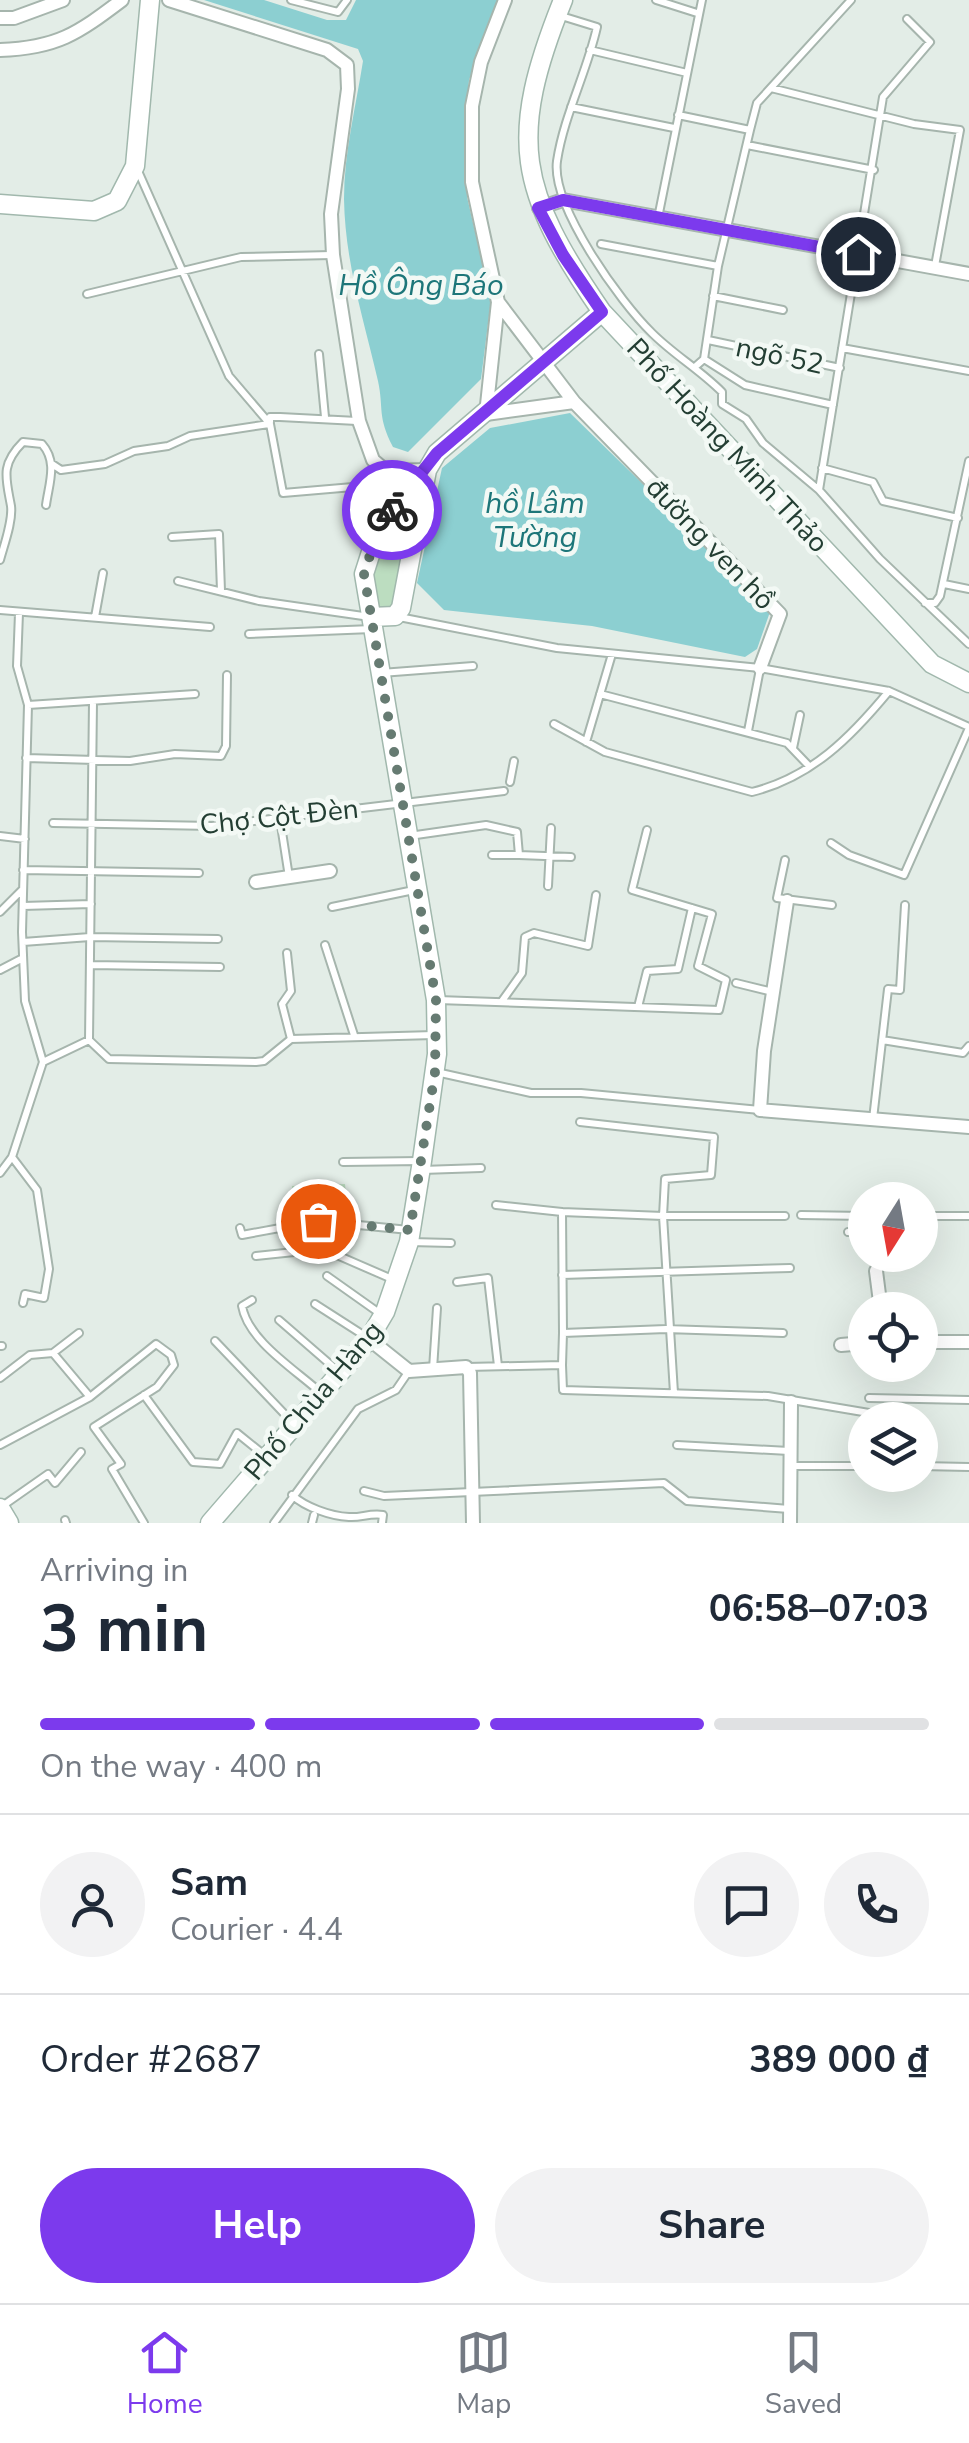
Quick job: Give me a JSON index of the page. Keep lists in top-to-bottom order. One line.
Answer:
{"streets":{"street":["Phố Hoàng Minh Thảo","đường ven hồ","Phố Chùa Hàng"],"lane":["ngõ 52","Chợ Cột Đèn"]},"crossings":[["Phố Hoàng Minh Thảo","Phố Chùa Hàng"],["Chợ Cột Đèn","Phố Chùa Hàng"]],"water":["Hồ Ông Báo","hồ Lâm Tường"],"north":"bottom","page":{"heading":["3 min","Arriving in","06:58–07:03"],"panel":["Sam","Courier · 4.4","Order #2687","389 000 ₫"],"bar":"On the way · 400 m","buttons":["Help","Share"],"tabs":["Home","Map","Saved"]}}
